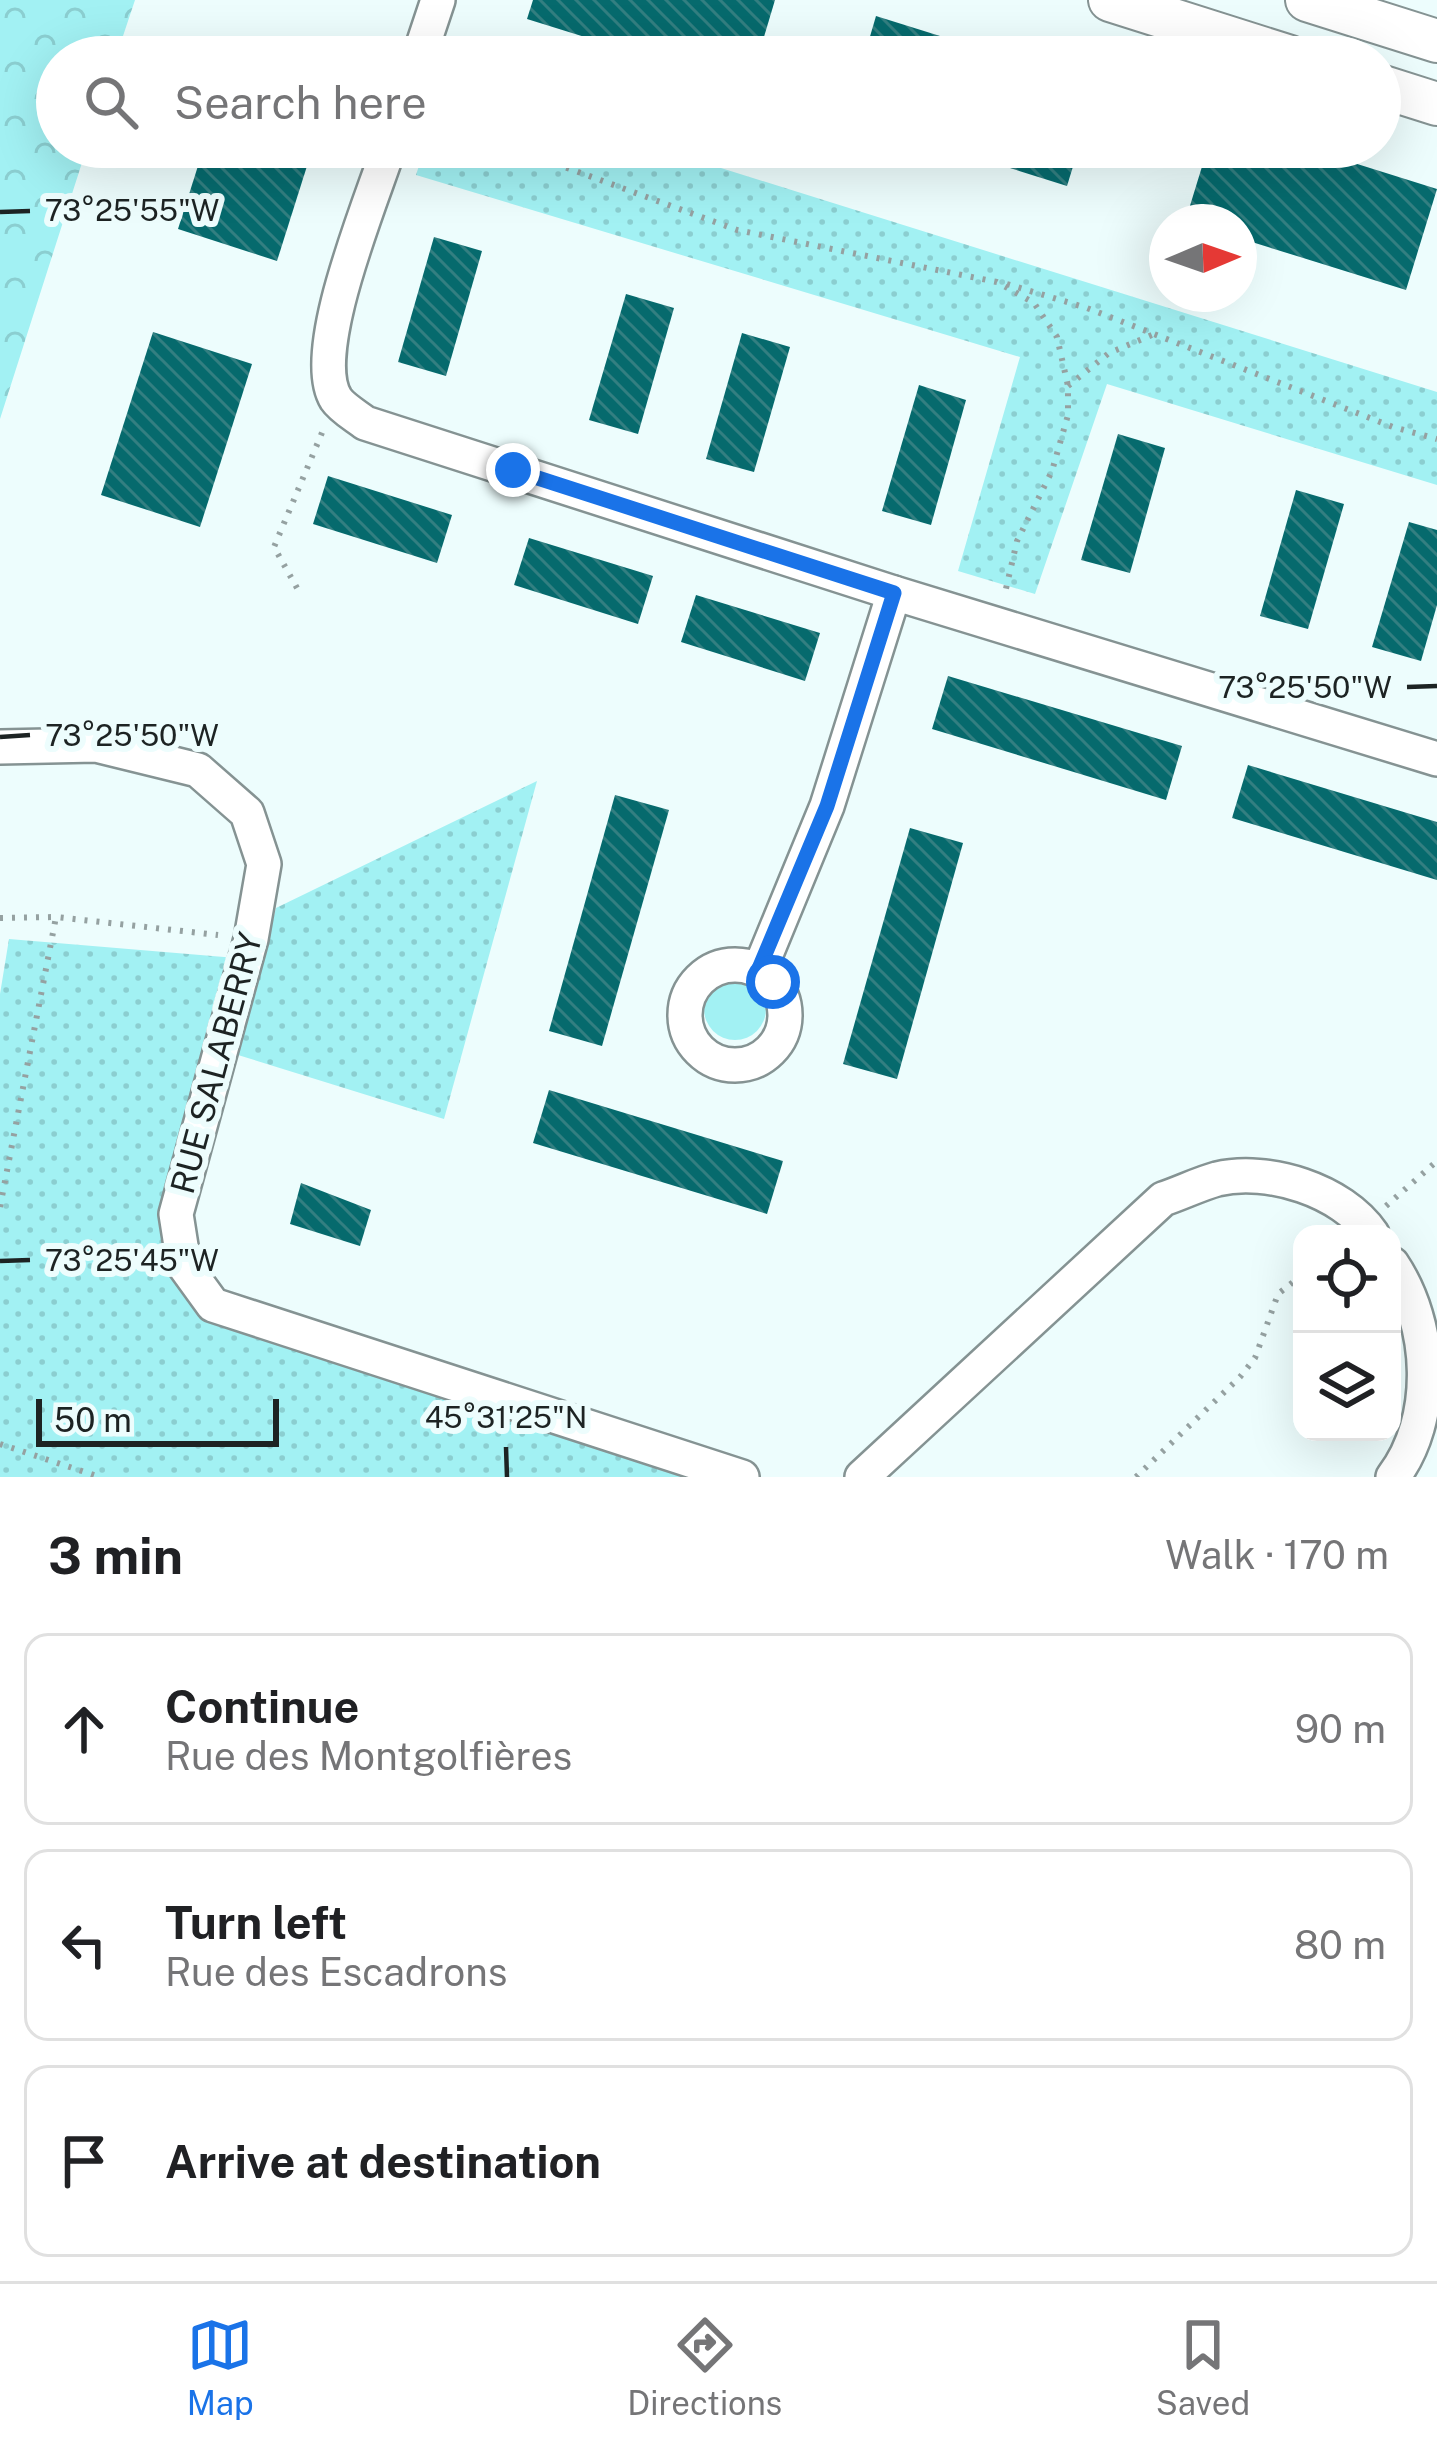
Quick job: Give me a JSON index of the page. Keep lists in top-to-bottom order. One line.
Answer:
{"streets":{"street":["RUE SALABERRY"]},"scale_bar":"50 m","north":"right","page":{"search":"Search here","scale":"50 m","heading":["3 min","Walk · 170 m"],"list":[["Continue","Rue des Montgolfières","90 m"],["Turn left","Rue des Escadrons","80 m"],"Arrive at destination"],"nav":["Map","Directions","Saved"]},"coordinates":["73°25'55\"W","73°25'50\"W","73°25'45\"W","45°31'25\"N"]}
